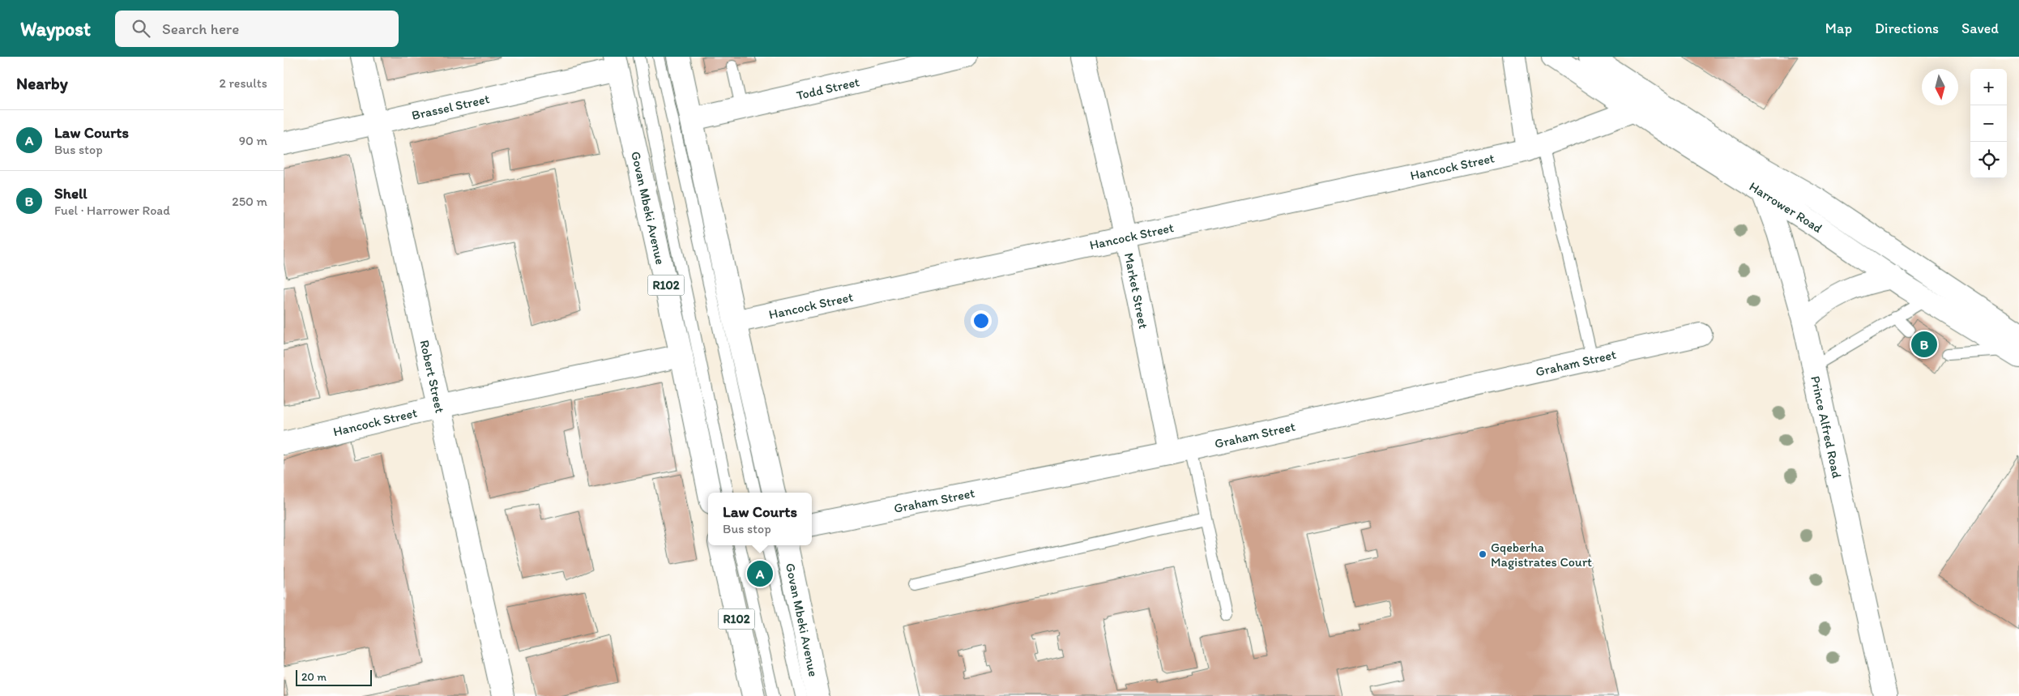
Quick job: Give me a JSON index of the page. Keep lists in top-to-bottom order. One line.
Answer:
{"streets":{"street":["Todd Street","Brassel Street","Hancock Street","Harrower Road","Govan Mbeki Avenue","R102","Market Street","Graham Street","Robert Street","Prince Alfred Road"]},"crossings":[["Brassel Street","Govan Mbeki Avenue"],["Brassel Street","Robert Street"],["Hancock Street","Harrower Road"],["Hancock Street","Govan Mbeki Avenue"],["Hancock Street","Market Street"],["Hancock Street","Robert Street"],["Harrower Road","Prince Alfred Road"],["Market Street","Graham Street"]],"places":["Gqeberha Magistrates Court"],"scale_bar":"20 m","north":"bottom","page":{"header":"Waypost","search":"Search here","nav":["Map","Directions","Saved"],"heading":["Nearby","2 results"],"map_buttons":["+","−"],"list":[{"mark":"A","name":"Law Courts","note":"Bus stop","value":"90 m"},{"mark":"B","name":"Shell","note":"Fuel · Harrower Road","value":"250 m"}],"pins":["B","A"],"popup":["Law Courts","Bus stop"],"scale":"20 m"}}
